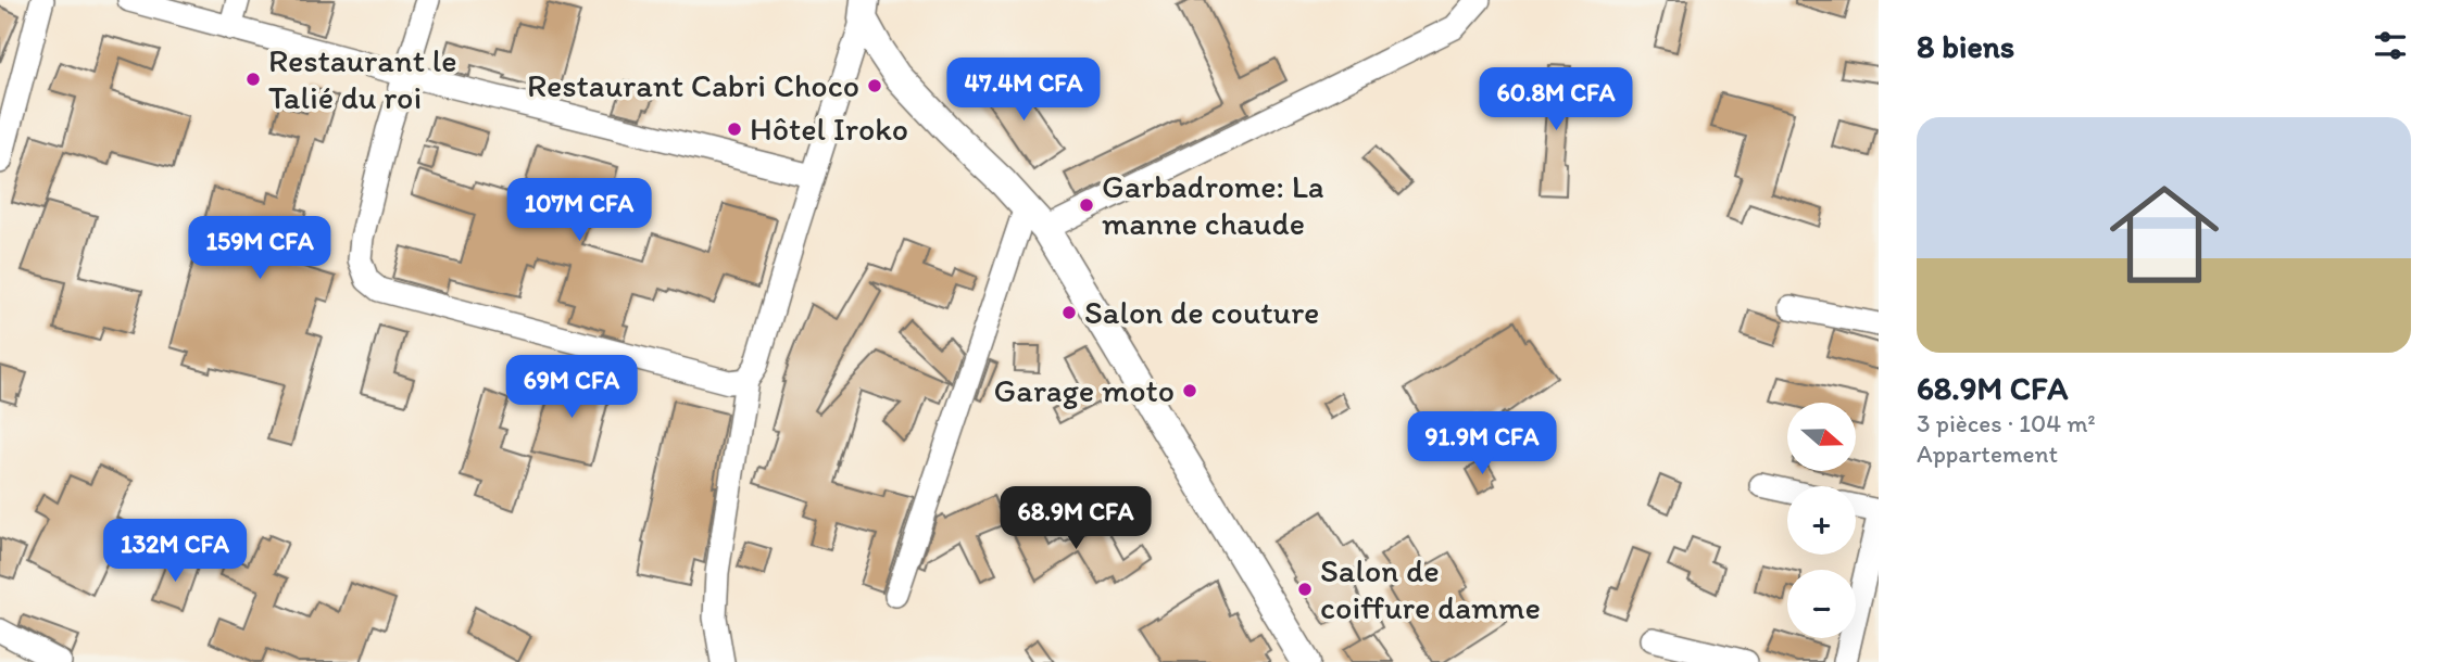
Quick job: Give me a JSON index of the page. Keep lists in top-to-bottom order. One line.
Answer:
{"places":["Restaurant le Talié du roi","Restaurant Cabri Choco","Hôtel Iroko","Garbadrome: La manne chaude","Salon de couture","Garage moto","Salon de coiffure damme"],"north":"right","page":{"heading":"8 biens","price":["47.4M CFA","60.8M CFA","107M CFA","159M CFA","69M CFA","91.9M CFA","68.9M CFA","132M CFA"],"list":[{"name":"68.9M CFA","note":"3 pièces · 104 m² · Appartement"}],"map_buttons":["+","−"]}}
